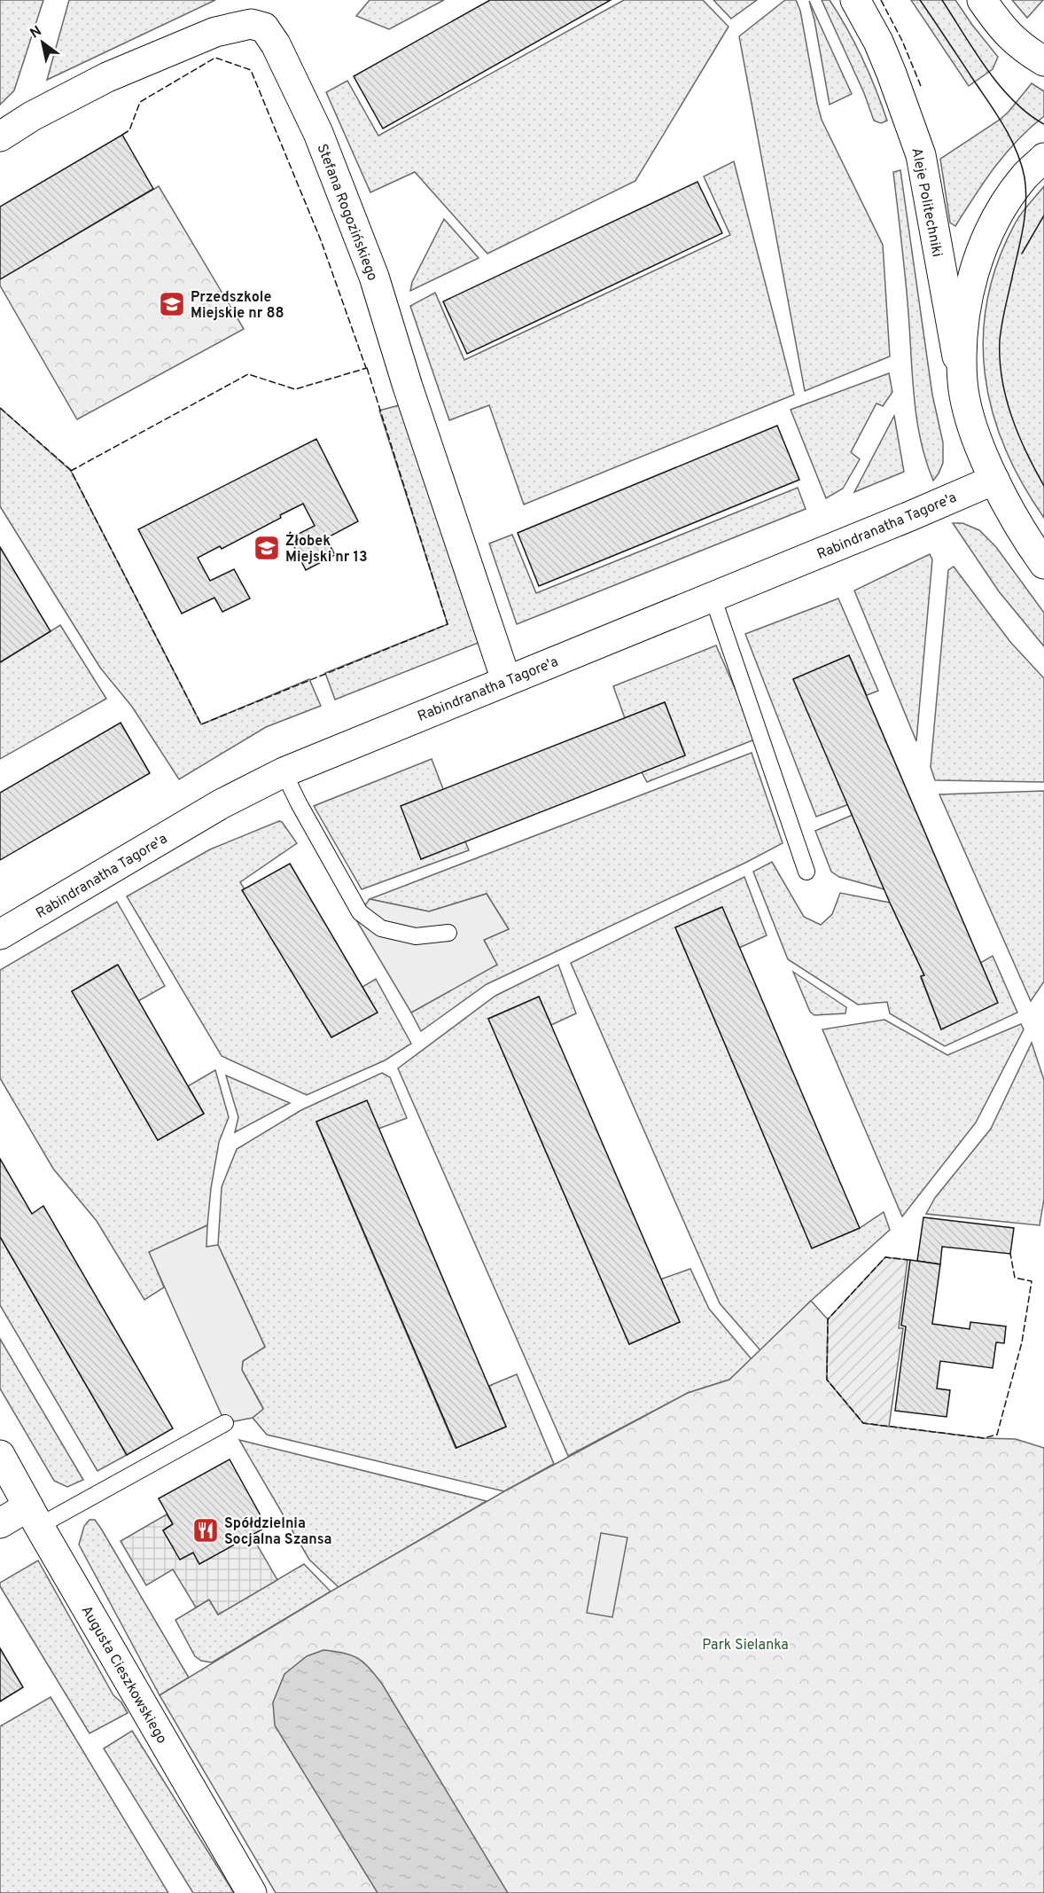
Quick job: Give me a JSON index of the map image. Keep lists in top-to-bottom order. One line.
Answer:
{"streets":{"street":["Aleje Politechniki","Stefana Rogozińskiego","Rabindranatha Tagore'a","Augusta Cieszkowskiego"]},"crossings":[["Stefana Rogozińskiego","Rabindranatha Tagore'a"]],"parks":["Park Sielanka"],"places":{"school or university":["Przedszkole Miejskie nr 88","Żłobek Miejski nr 13"],"restaurant":["Spółdzielnia Socjalna Szansa"]},"north":"top left"}
